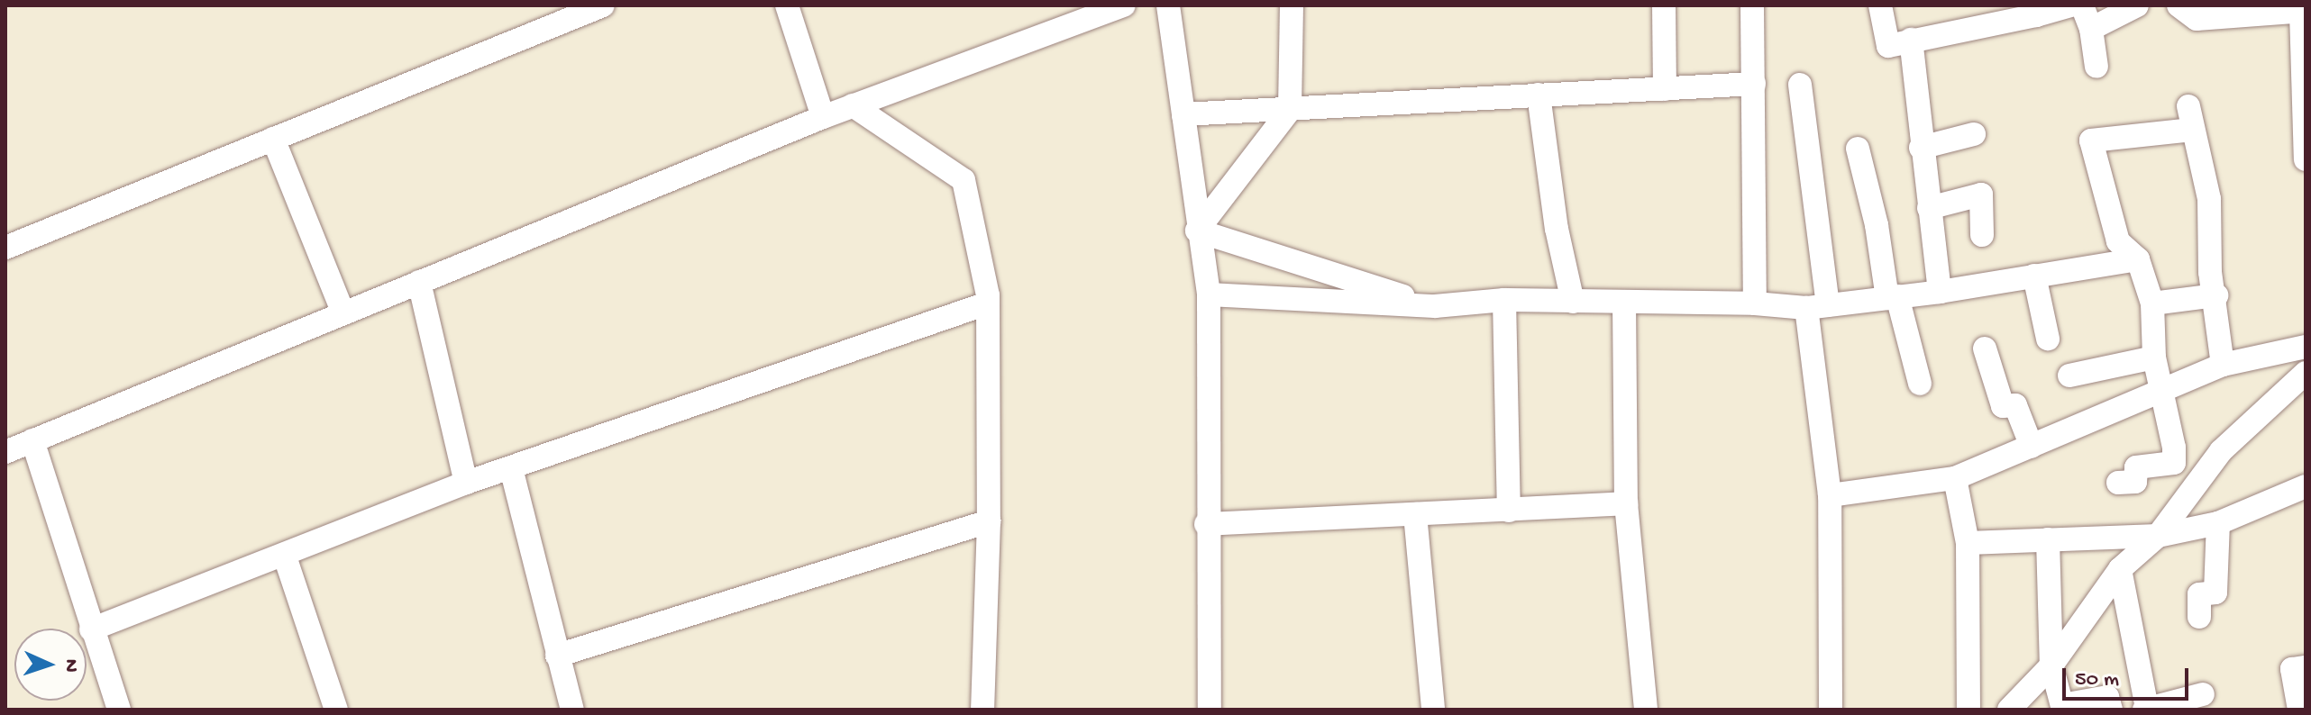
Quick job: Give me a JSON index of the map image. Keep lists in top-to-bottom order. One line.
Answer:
{"scale_bar":"50 m","north":"right"}
